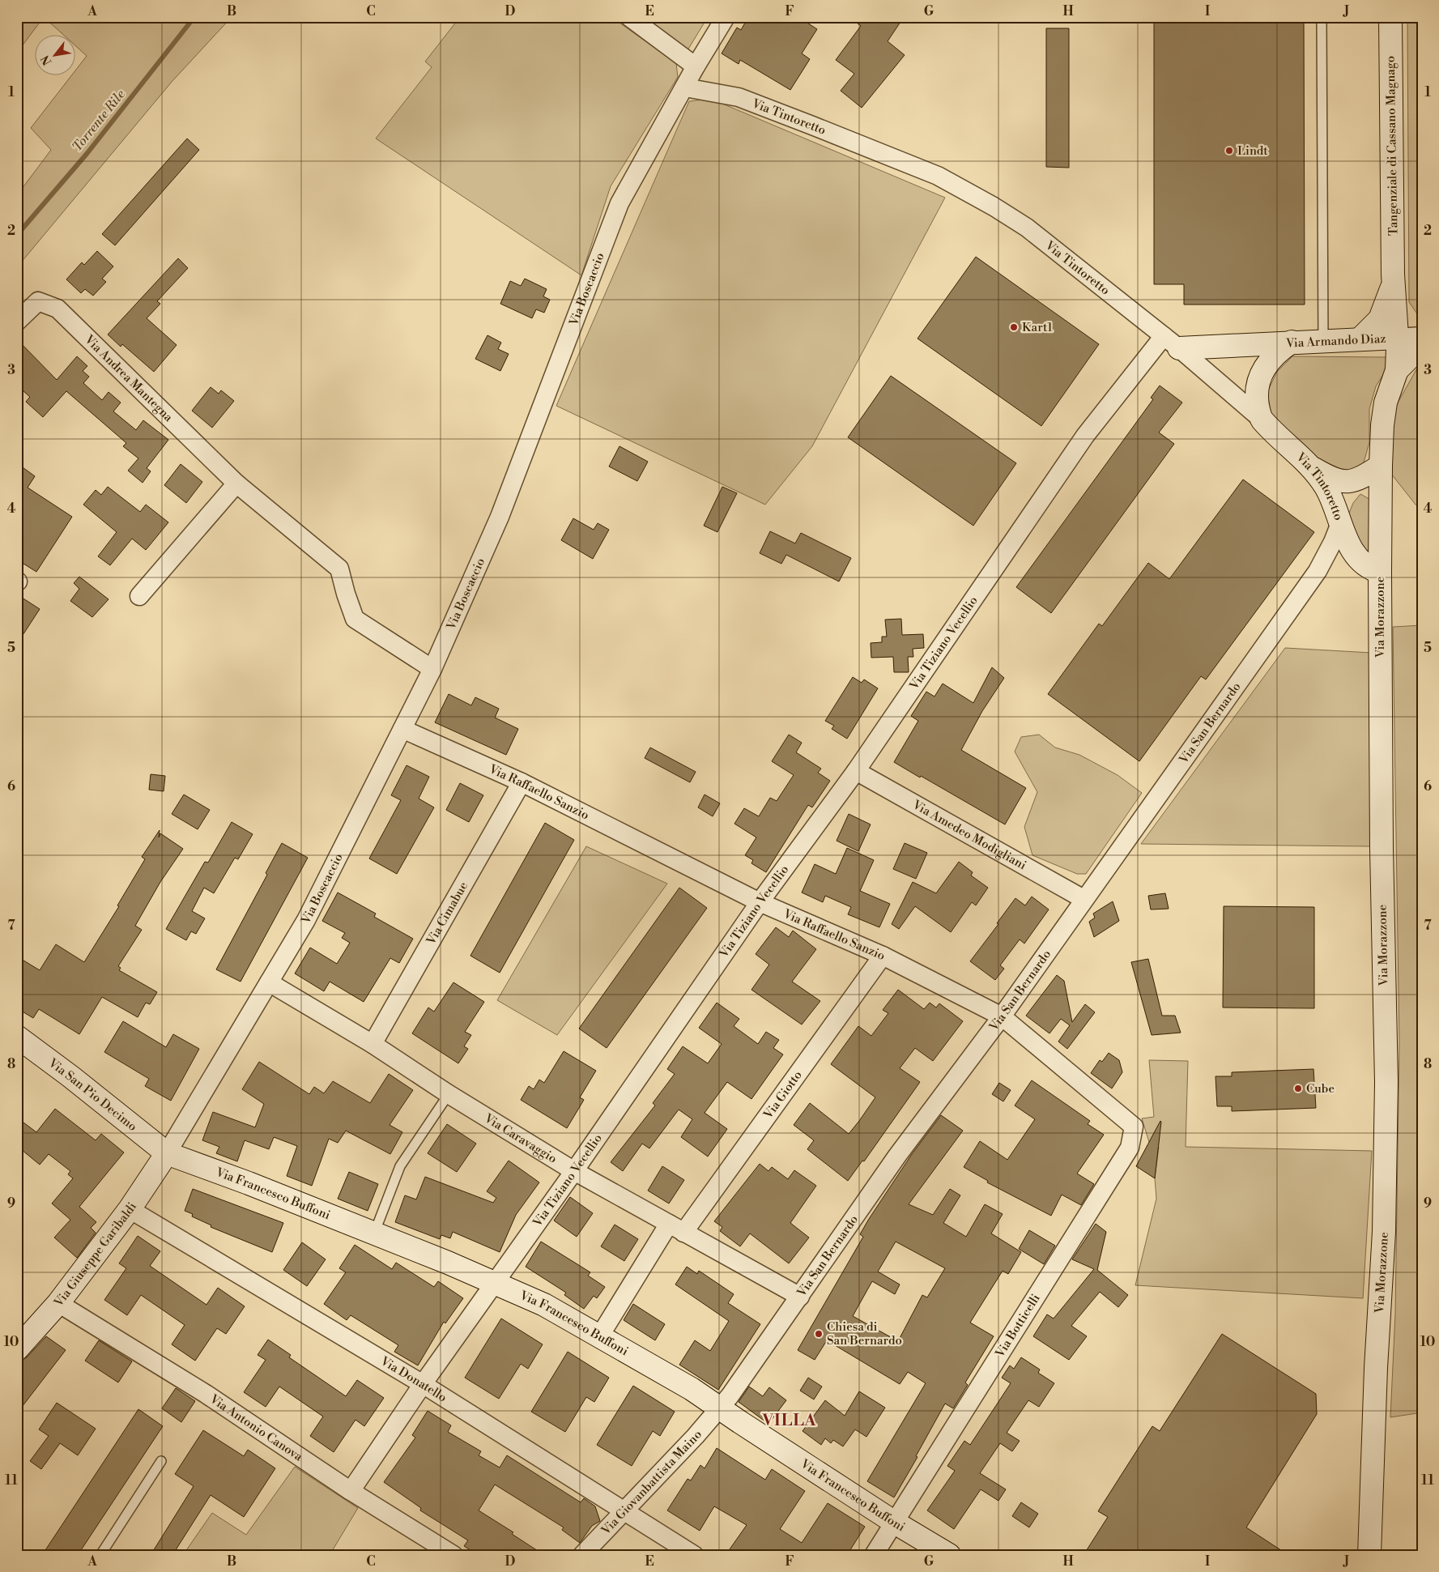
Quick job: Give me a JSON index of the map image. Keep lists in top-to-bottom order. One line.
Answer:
{"streets":{"street":["Via Tintoretto","Tangenziale di Cassano Magnago","Via Boscaccio","Via Armando Diaz","Via Andrea Mantegna","Via Morazzone","Via Tiziano Vecellio","Via San Bernardo","Via Raffaello Sanzio","Via Amedeo Modigliani","Via Cimabue","Via San Pio Decimo","Via Giotto","Via Caravaggio","Via Francesco Buffoni","Via Giuseppe Garibaldi","Via Botticelli","Via Donatello","Via Antonio Canova","Via Giovanbattista Maino"]},"crossings":[["Via Tintoretto","Via Boscaccio"],["Via Tintoretto","Via Armando Diaz"],["Via Tintoretto","Via Morazzone"],["Via Tintoretto","Via Tiziano Vecellio"],["Via Tintoretto","Via San Bernardo"],["Tangenziale di Cassano Magnago","Via Armando Diaz"],["Tangenziale di Cassano Magnago","Via Morazzone"],["Via Boscaccio","Via Andrea Mantegna"],["Via Boscaccio","Via Raffaello Sanzio"],["Via Boscaccio","Via San Pio Decimo"],["Via Boscaccio","Via Caravaggio"],["Via Boscaccio","Via Francesco Buffoni"],["Via Boscaccio","Via Giuseppe Garibaldi"],["Via Armando Diaz","Via Morazzone"],["Via Tiziano Vecellio","Via Raffaello Sanzio"],["Via Tiziano Vecellio","Via Amedeo Modigliani"],["Via Tiziano Vecellio","Via Caravaggio"],["Via Tiziano Vecellio","Via Francesco Buffoni"],["Via Tiziano Vecellio","Via Donatello"],["Via Tiziano Vecellio","Via Antonio Canova"],["Via San Bernardo","Via Raffaello Sanzio"],["Via San Bernardo","Via Amedeo Modigliani"],["Via San Bernardo","Via Caravaggio"],["Via San Bernardo","Via Francesco Buffoni"],["Via San Bernardo","Via Giovanbattista Maino"],["Via Raffaello Sanzio","Via Cimabue"],["Via Raffaello Sanzio","Via Giotto"],["Via Raffaello Sanzio","Via Botticelli"],["Via Cimabue","Via Caravaggio"],["Via San Pio Decimo","Via Francesco Buffoni"],["Via San Pio Decimo","Via Giuseppe Garibaldi"],["Via Giotto","Via Caravaggio"],["Via Giotto","Via Francesco Buffoni"],["Via Francesco Buffoni","Via Giuseppe Garibaldi"],["Via Francesco Buffoni","Via Botticelli"],["Via Francesco Buffoni","Via Giovanbattista Maino"],["Via Giuseppe Garibaldi","Via Donatello"],["Via Giuseppe Garibaldi","Via Antonio Canova"],["Via Donatello","Via Giovanbattista Maino"]],"districts":["VILLA"],"water":["Torrente Rile"],"places":["Lindt","Kart1","Cube","Chiesa di San Bernardo"],"north":"bottom left","grid":{"columns":["A","B","C","D","E","F","G","H","I","J"],"rows":["1","2","3","4","5","6","7","8","9","10","11"]}}
